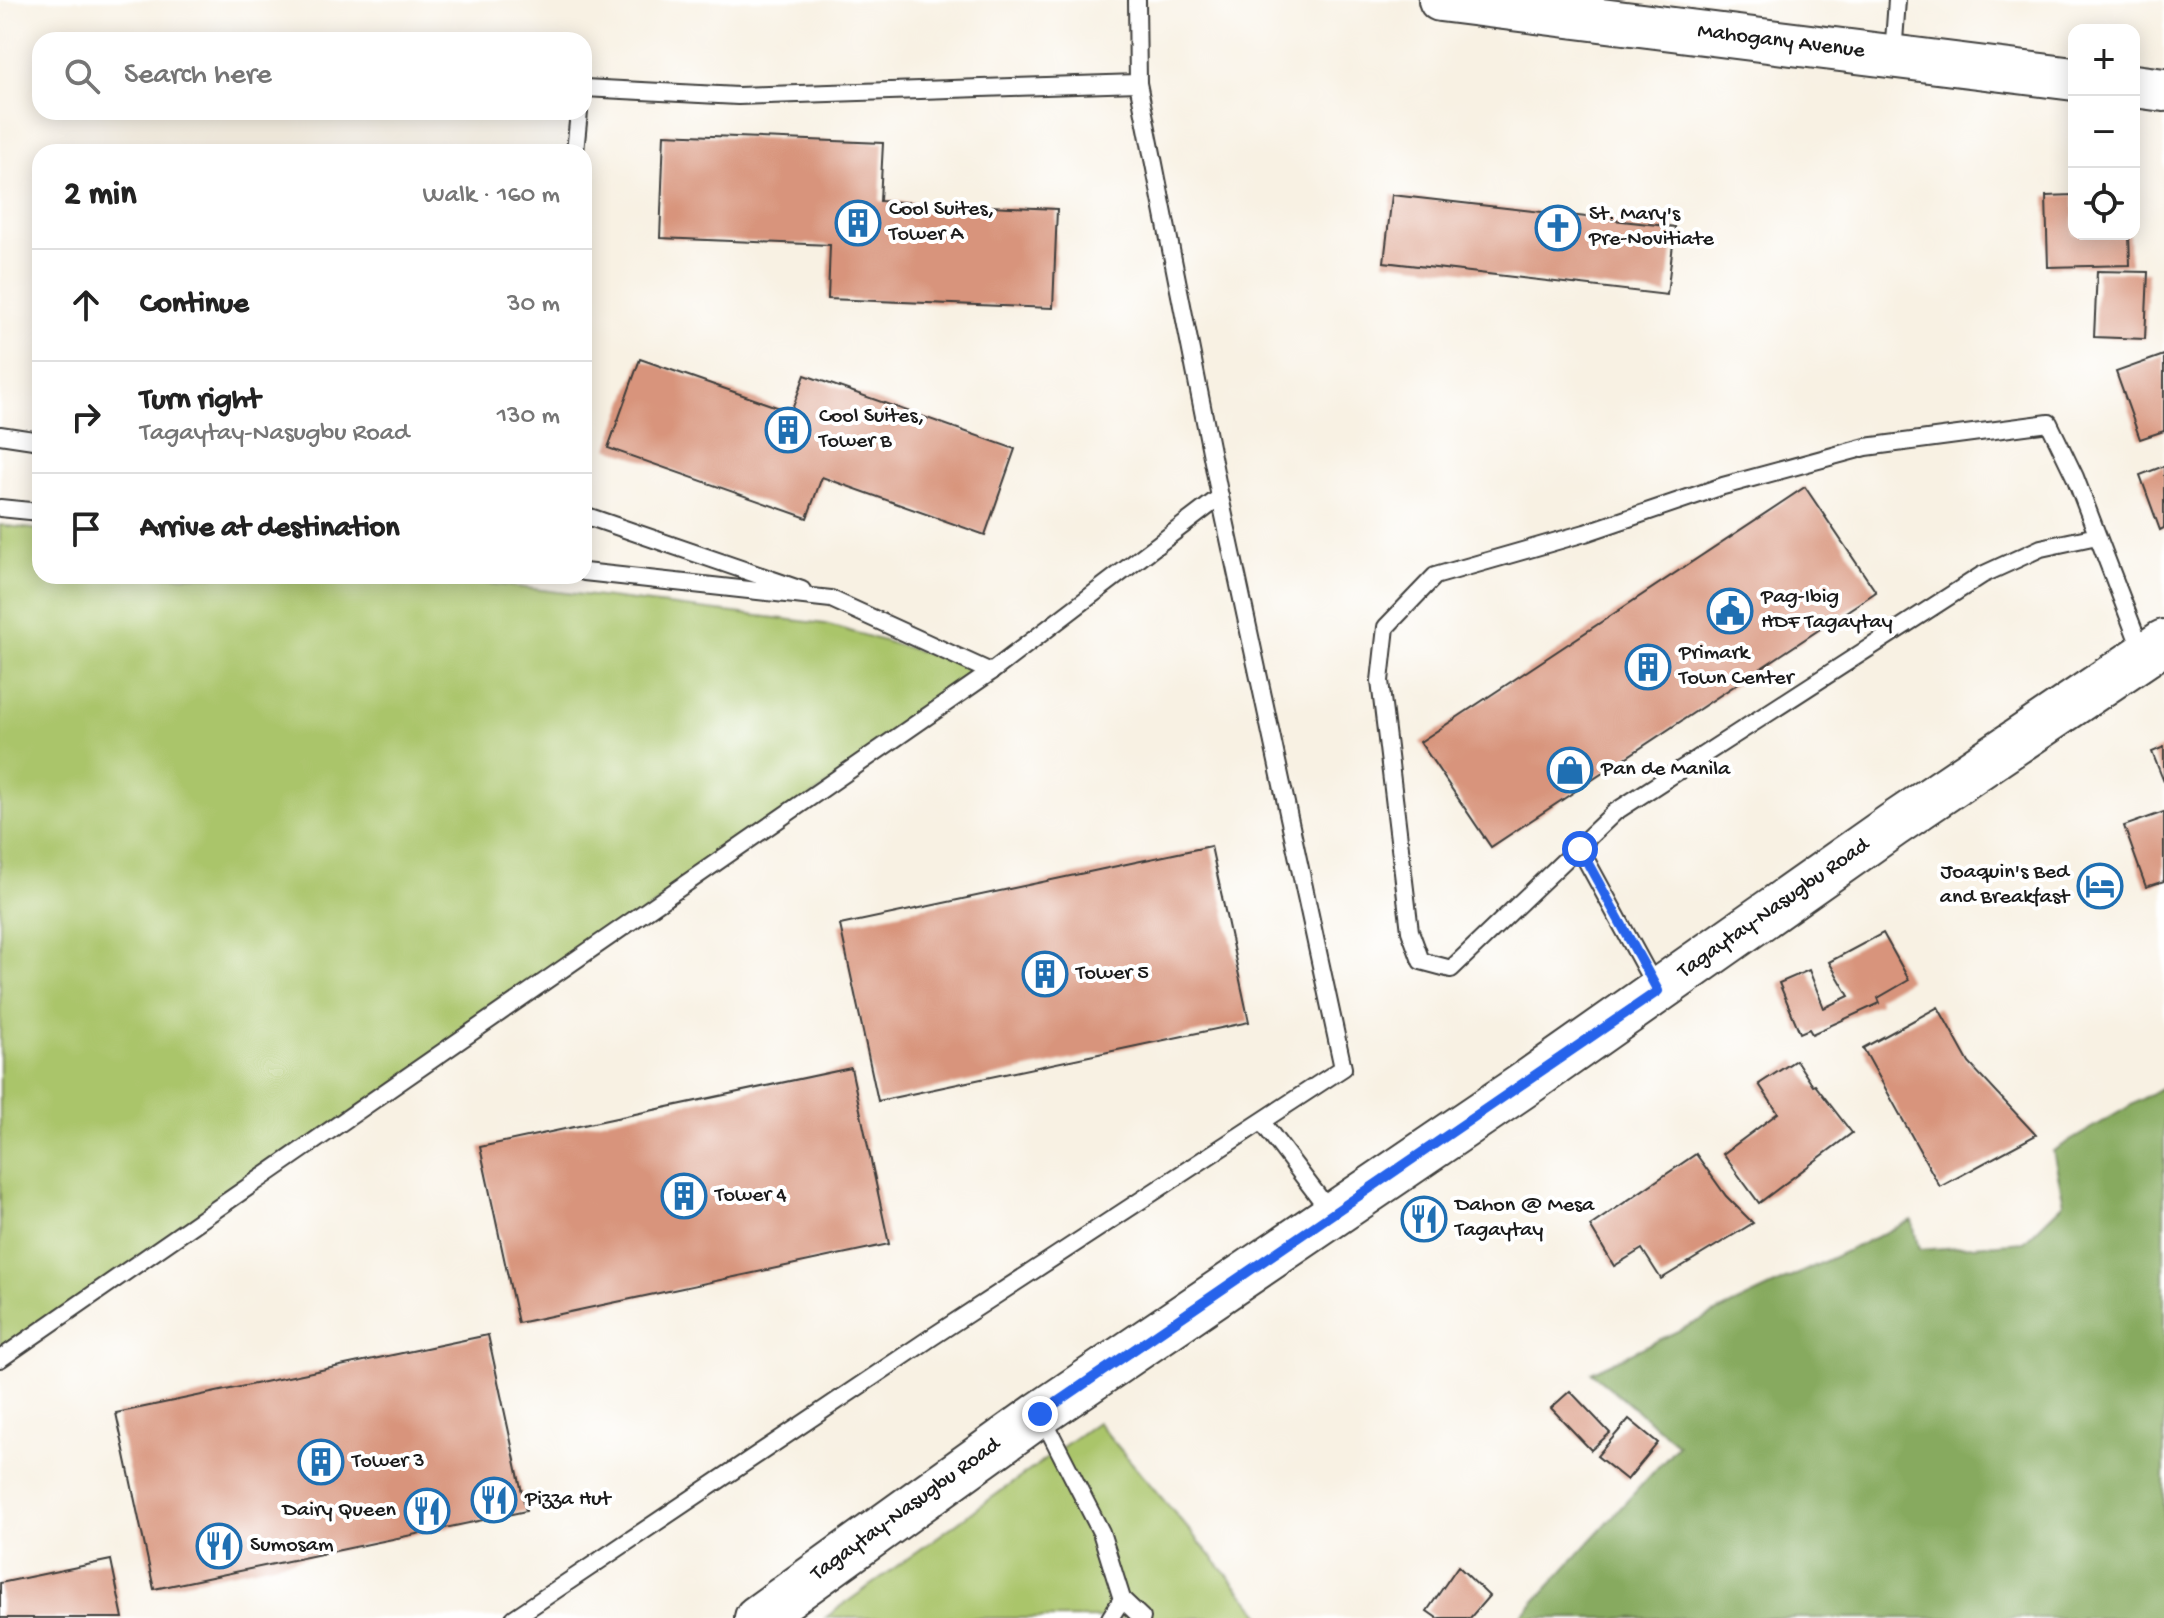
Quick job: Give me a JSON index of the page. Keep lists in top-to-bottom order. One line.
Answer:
{"streets":{"main road":["Mahogany Avenue","Tagaytay-Nasugbu Road"]},"places":{"building":["Cool Suites, Tower A","Cool Suites, Tower B","Primark Town Center","Tower 5","Tower 4","Tower 3"],"church":["St. Mary's Pre-Novitiate"],"public building":["Pag-Ibig HDF Tagaytay"],"shop":["Pan de Manila"],"hotel":["Joaquin's Bed and Breakfast"],"restaurant":["Dahon @ Mesa Tagaytay","Pizza Hut","Dairy Queen","Sumosam"]},"page":{"map_buttons":["+","−"],"search":"Search here","heading":["2 min","Walk · 160 m"],"list":[["Continue","30 m"],["Turn right","Tagaytay-Nasugbu Road","130 m"],"Arrive at destination"]}}
